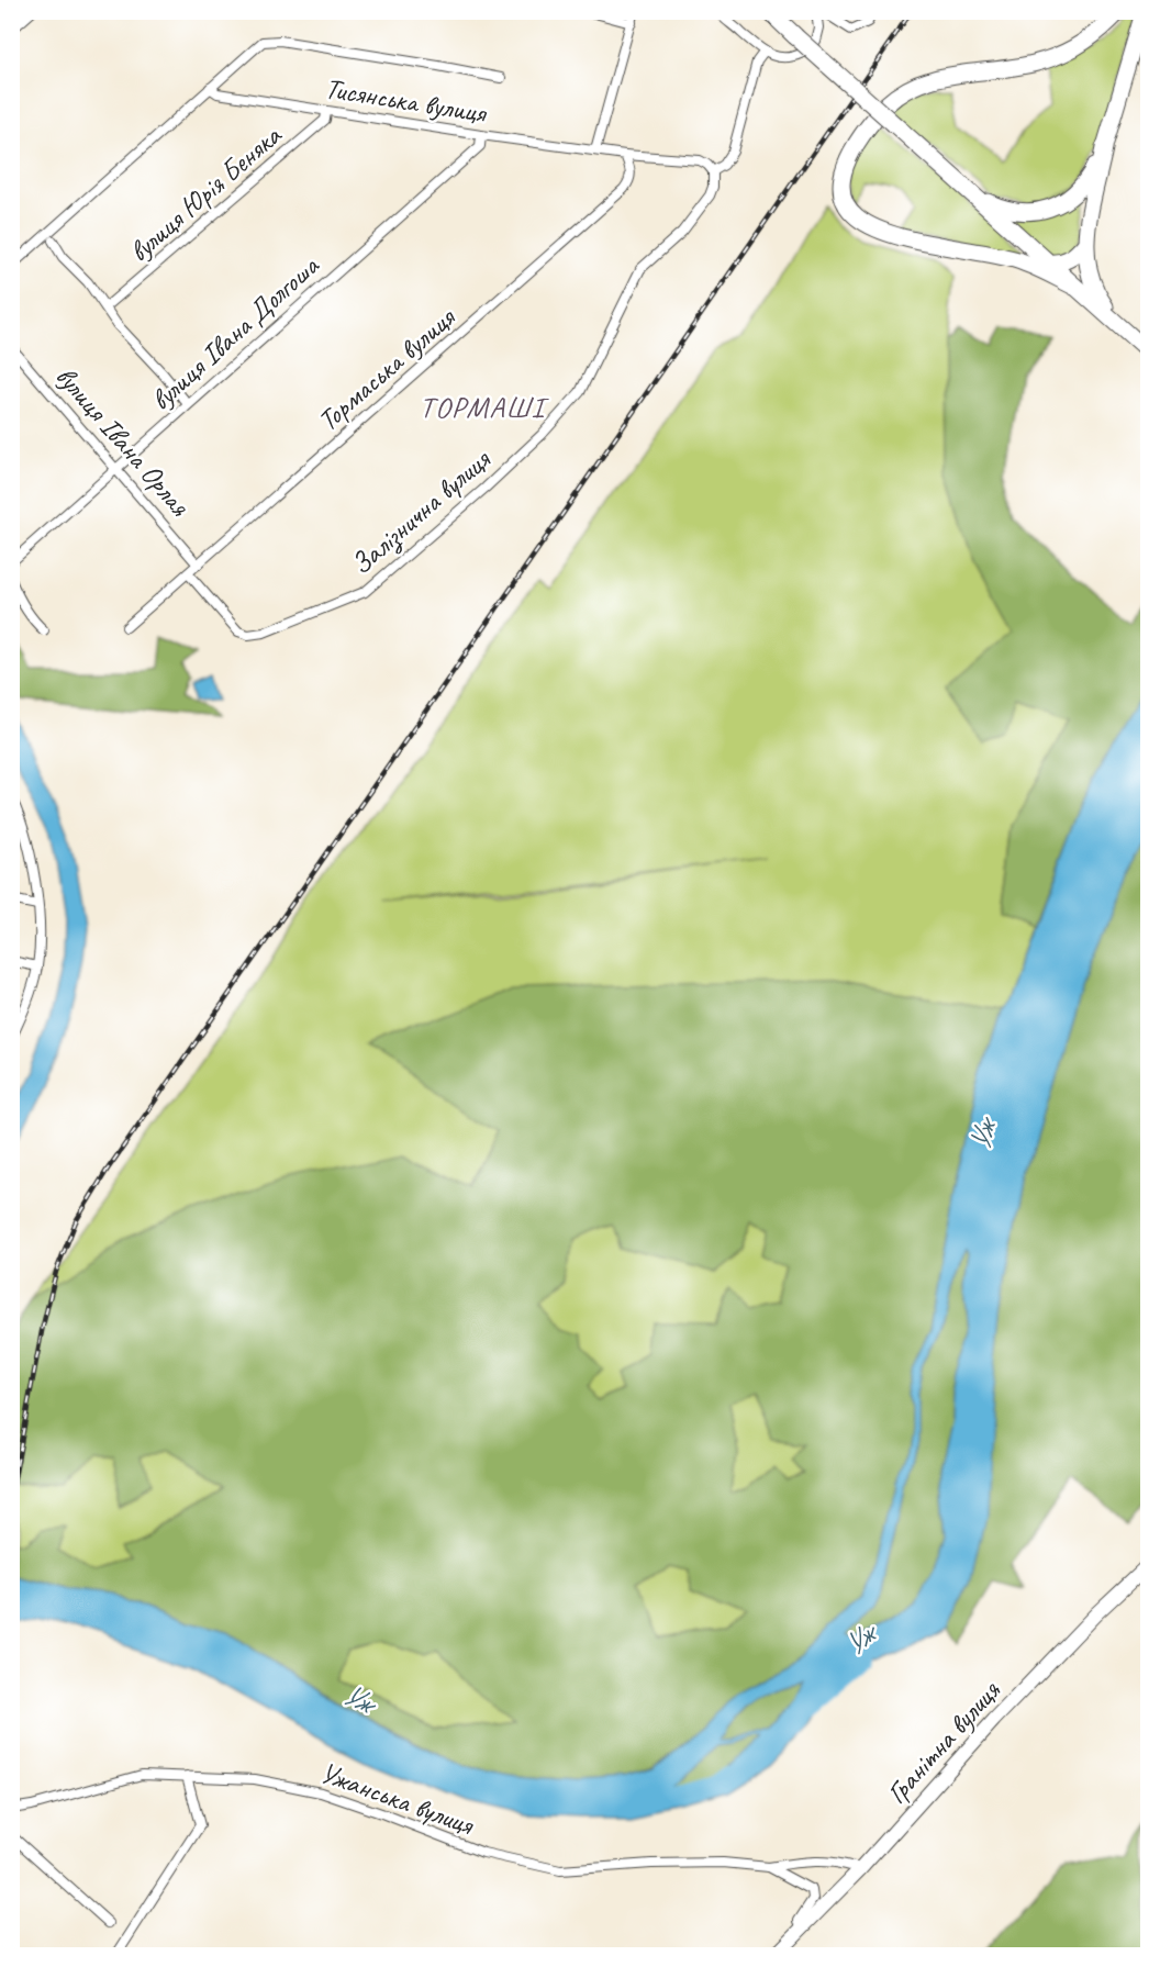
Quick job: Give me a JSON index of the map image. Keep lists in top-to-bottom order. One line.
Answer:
{"streets":{"street":["Тисянська вулиця","вулиця Юрія Беняка","вулиця Івана Долгоша","Тормаська вулиця","вулиця Івана Орлая","Залізнична вулиця","Гранітна вулиця","Ужанська вулиця"]},"crossings":[["Тисянська вулиця","вулиця Юрія Беняка"],["Тисянська вулиця","вулиця Івана Долгоша"],["вулиця Івана Долгоша","вулиця Івана Орлая"],["Тормаська вулиця","вулиця Івана Орлая"],["Тормаська вулиця","Залізнична вулиця"],["Гранітна вулиця","Ужанська вулиця"]],"districts":["ТОРМАШІ"],"water":["Уж"]}
